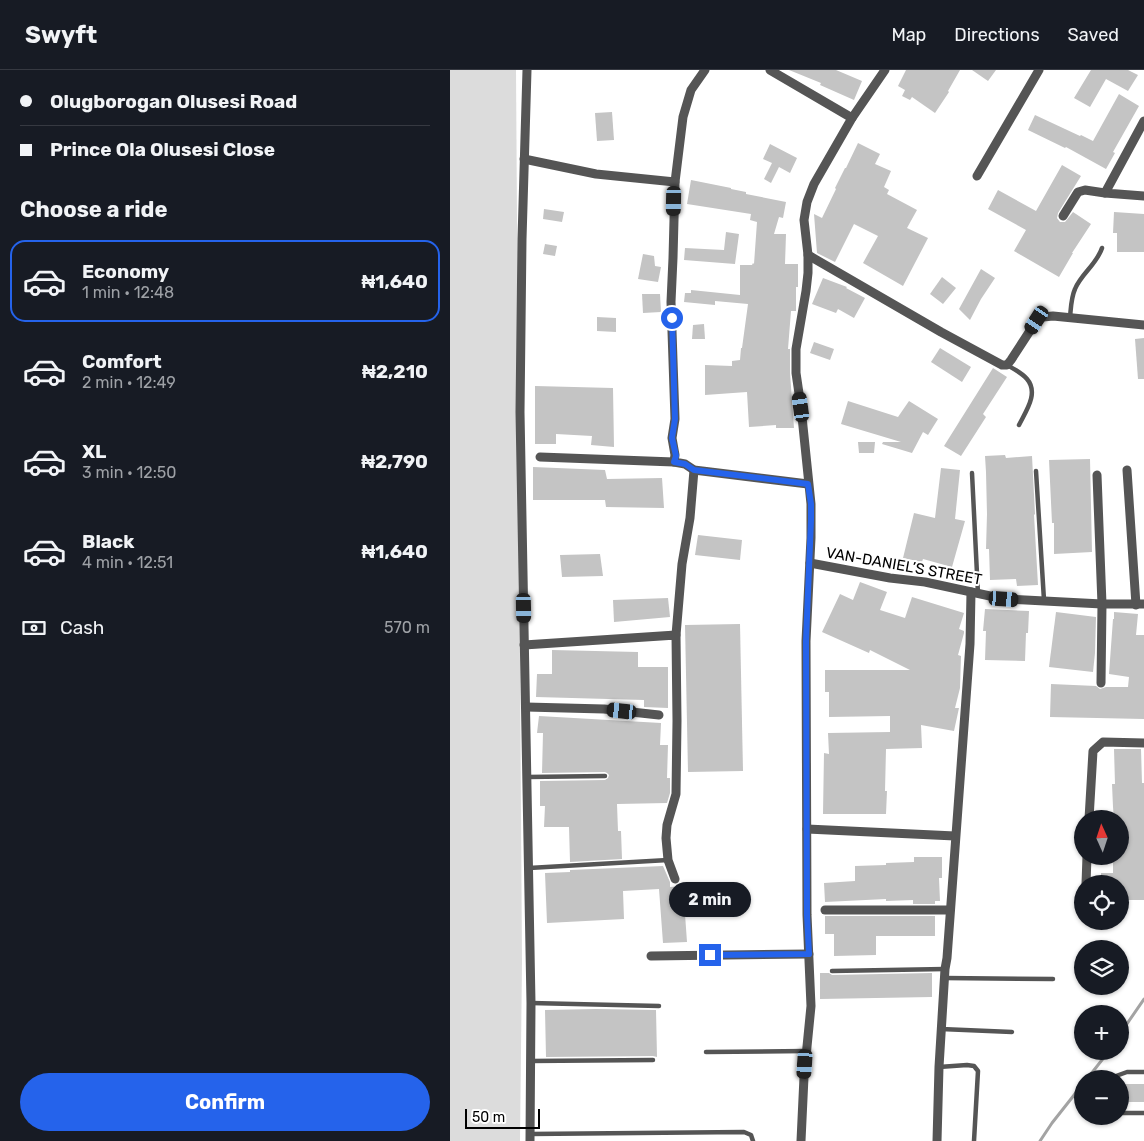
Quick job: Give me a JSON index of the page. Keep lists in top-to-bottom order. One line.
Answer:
{"streets":{"street":["VAN-DANIEL’S STREET"]},"scale_bar":"50 m","north":"top","page":{"header":"Swyft","nav":["Map","Directions","Saved"],"banner":["Olugborogan Olusesi Road","Prince Ola Olusesi Close"],"heading":"Choose a ride","list":[{"name":"Economy","note":"1 min · 12:48","value":"₦1,640"},{"name":"Comfort","note":"2 min · 12:49","value":"₦2,210"},{"name":"XL","note":"3 min · 12:50","value":"₦2,790"},{"name":"Black","note":"4 min · 12:51","value":"₦1,640"}],"pay":["Cash","570 m"],"map_buttons":["+","−"],"bubble":"2 min","buttons":"Confirm","scale":"50 m"}}
